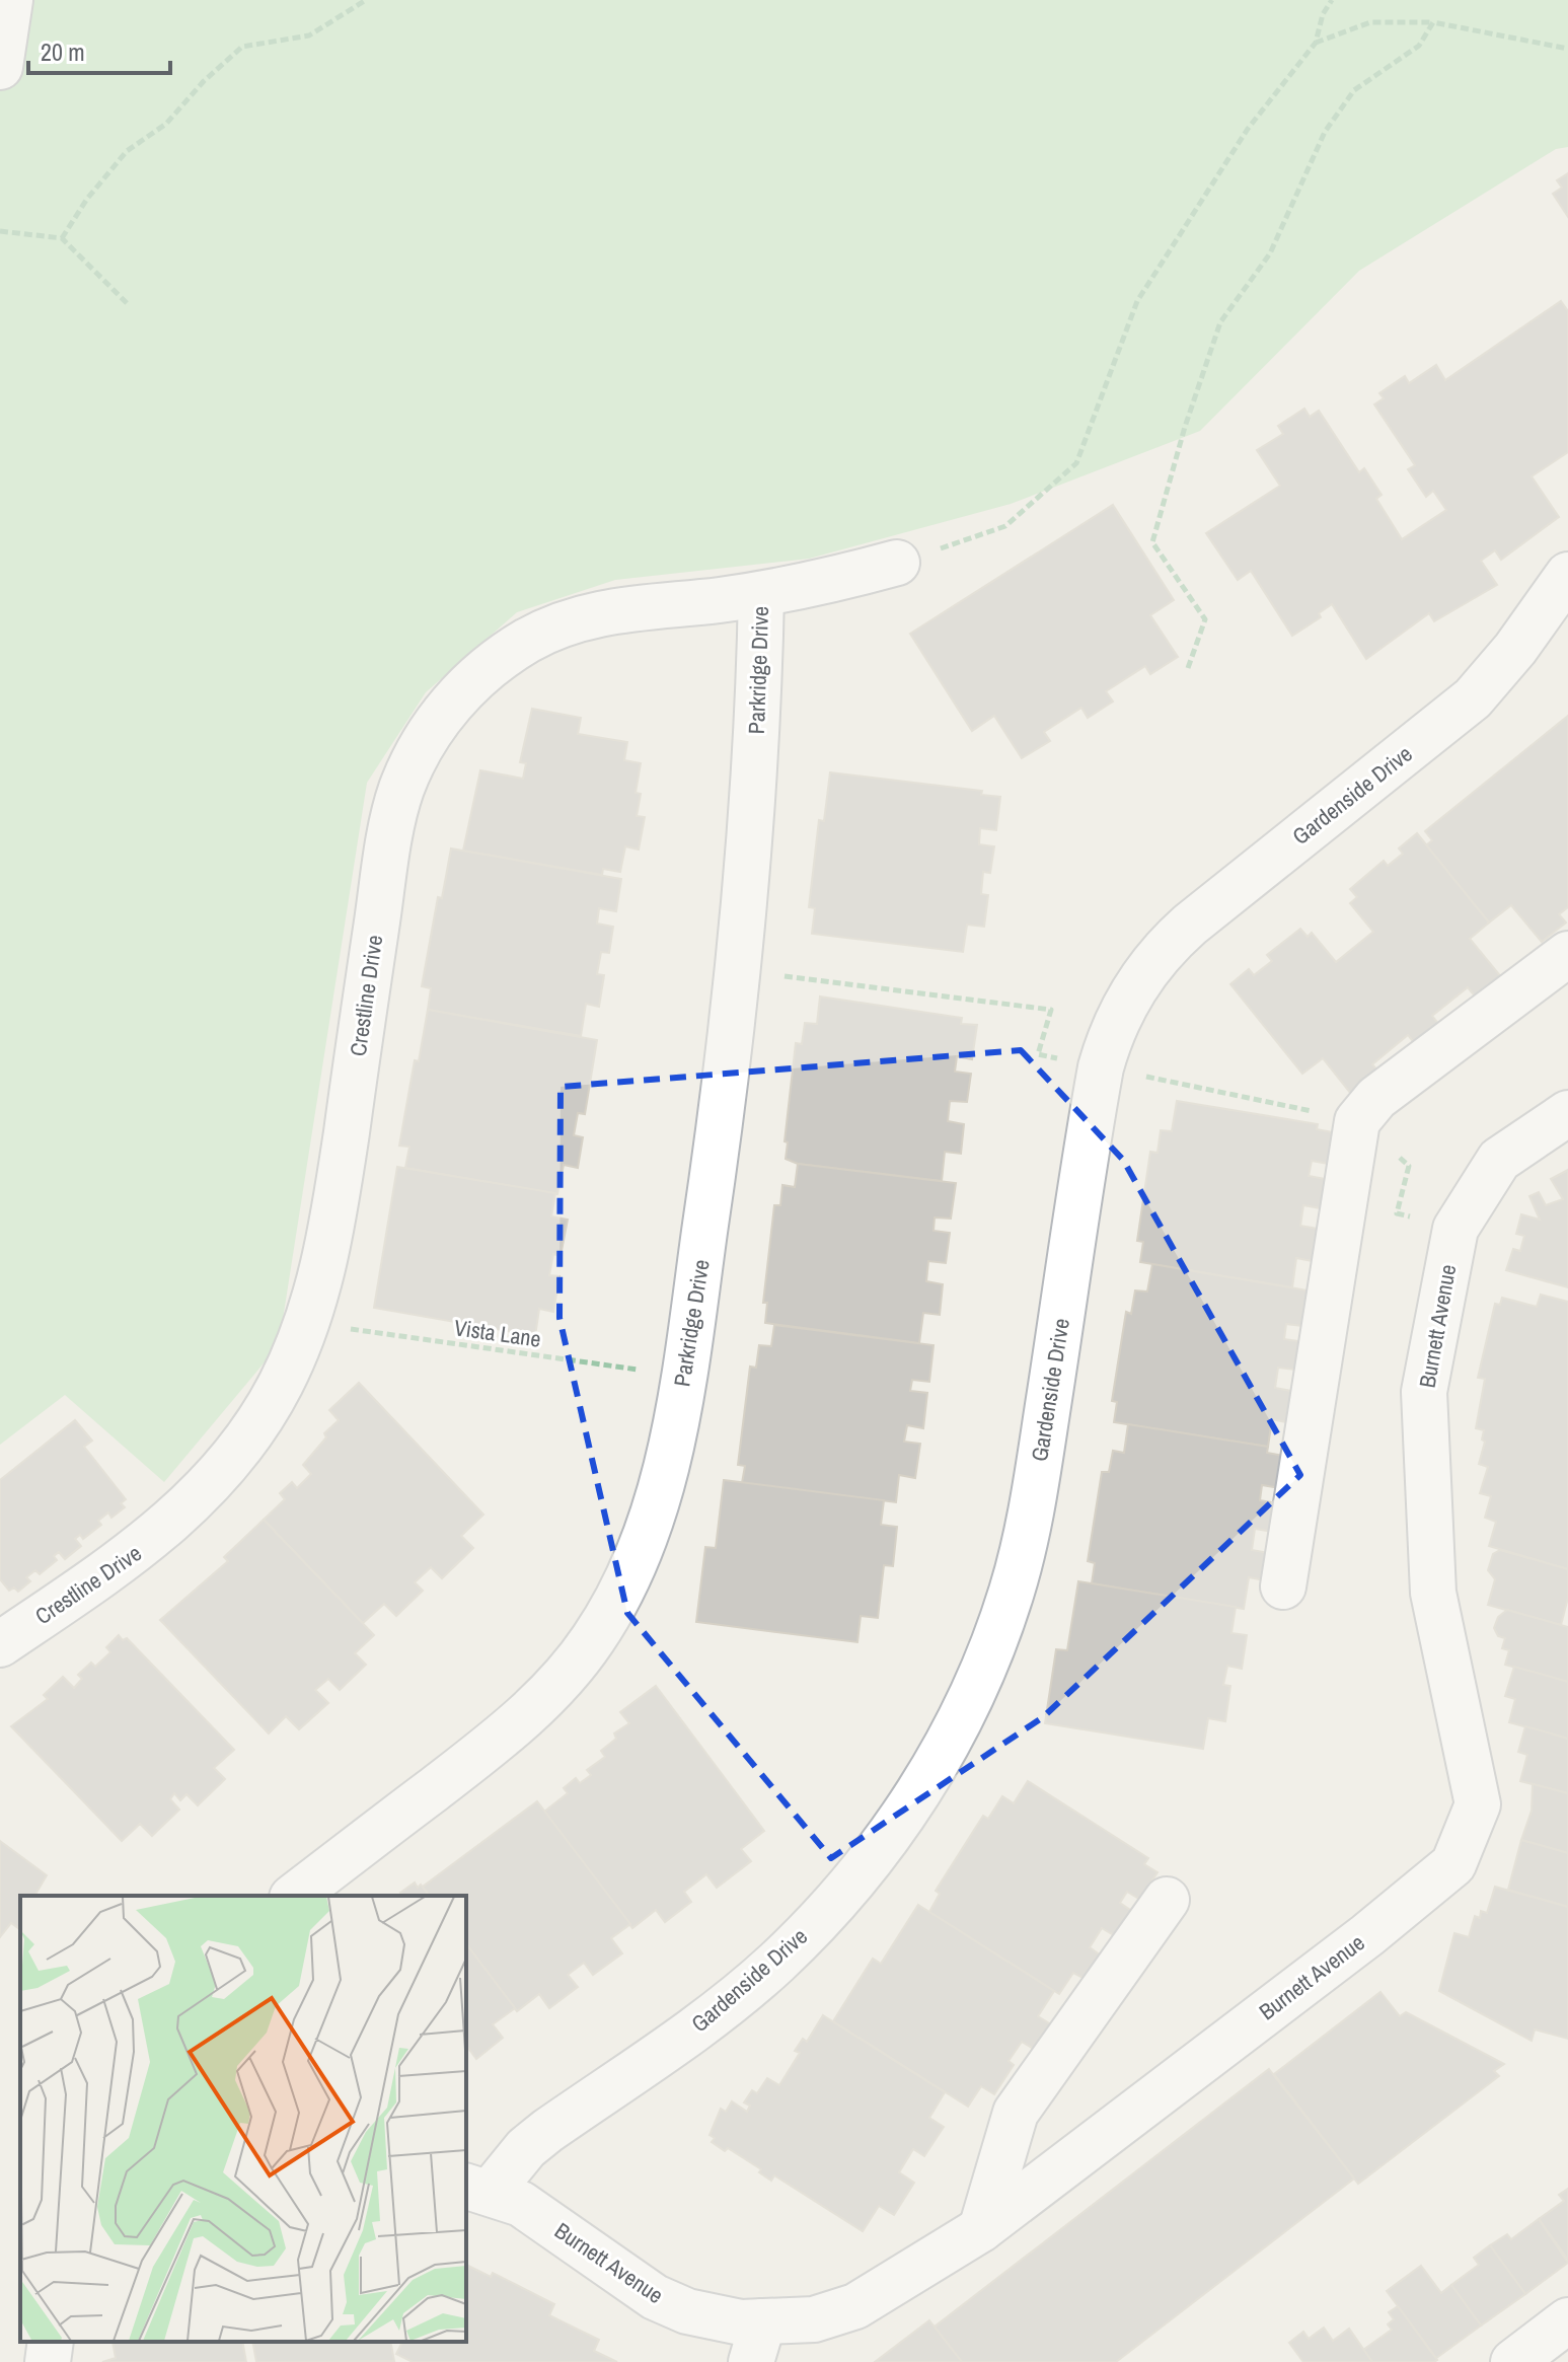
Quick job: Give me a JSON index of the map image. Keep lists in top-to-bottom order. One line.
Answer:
{"streets":{"street":["Parkridge Drive","Gardenside Drive","Crestline Drive","Burnett Avenue"],"path":["Vista Lane"]},"crossings":[["Parkridge Drive","Crestline Drive"],["Parkridge Drive","Vista Lane"],["Gardenside Drive","Burnett Avenue"],["Crestline Drive","Vista Lane"]],"scale_bar":"20 m"}
